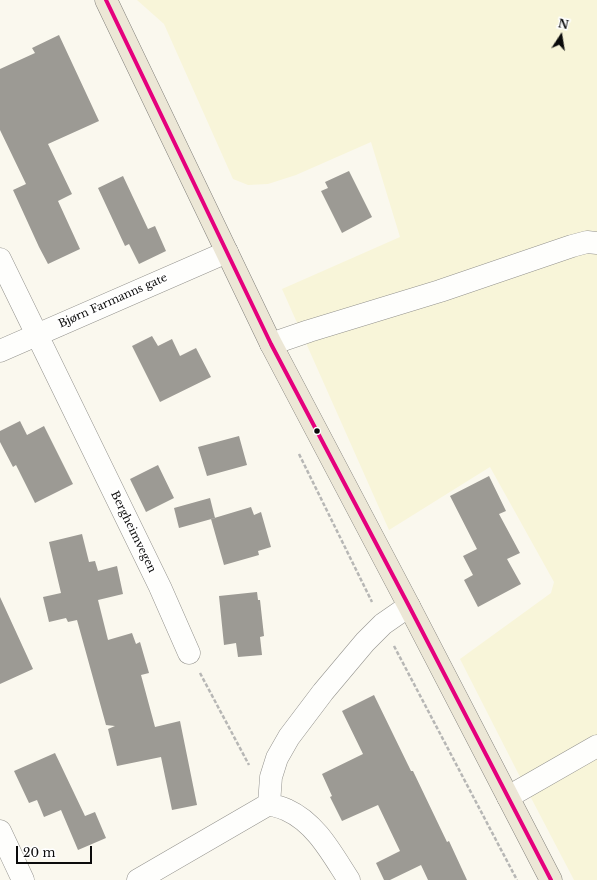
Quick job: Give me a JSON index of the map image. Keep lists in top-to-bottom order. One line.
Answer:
{"streets":{"street":["Bjørn Farmanns gate","Bergheimvegen"]},"crossings":[["Bjørn Farmanns gate","Bergheimvegen"]],"scale_bar":"20 m","north":"top"}
